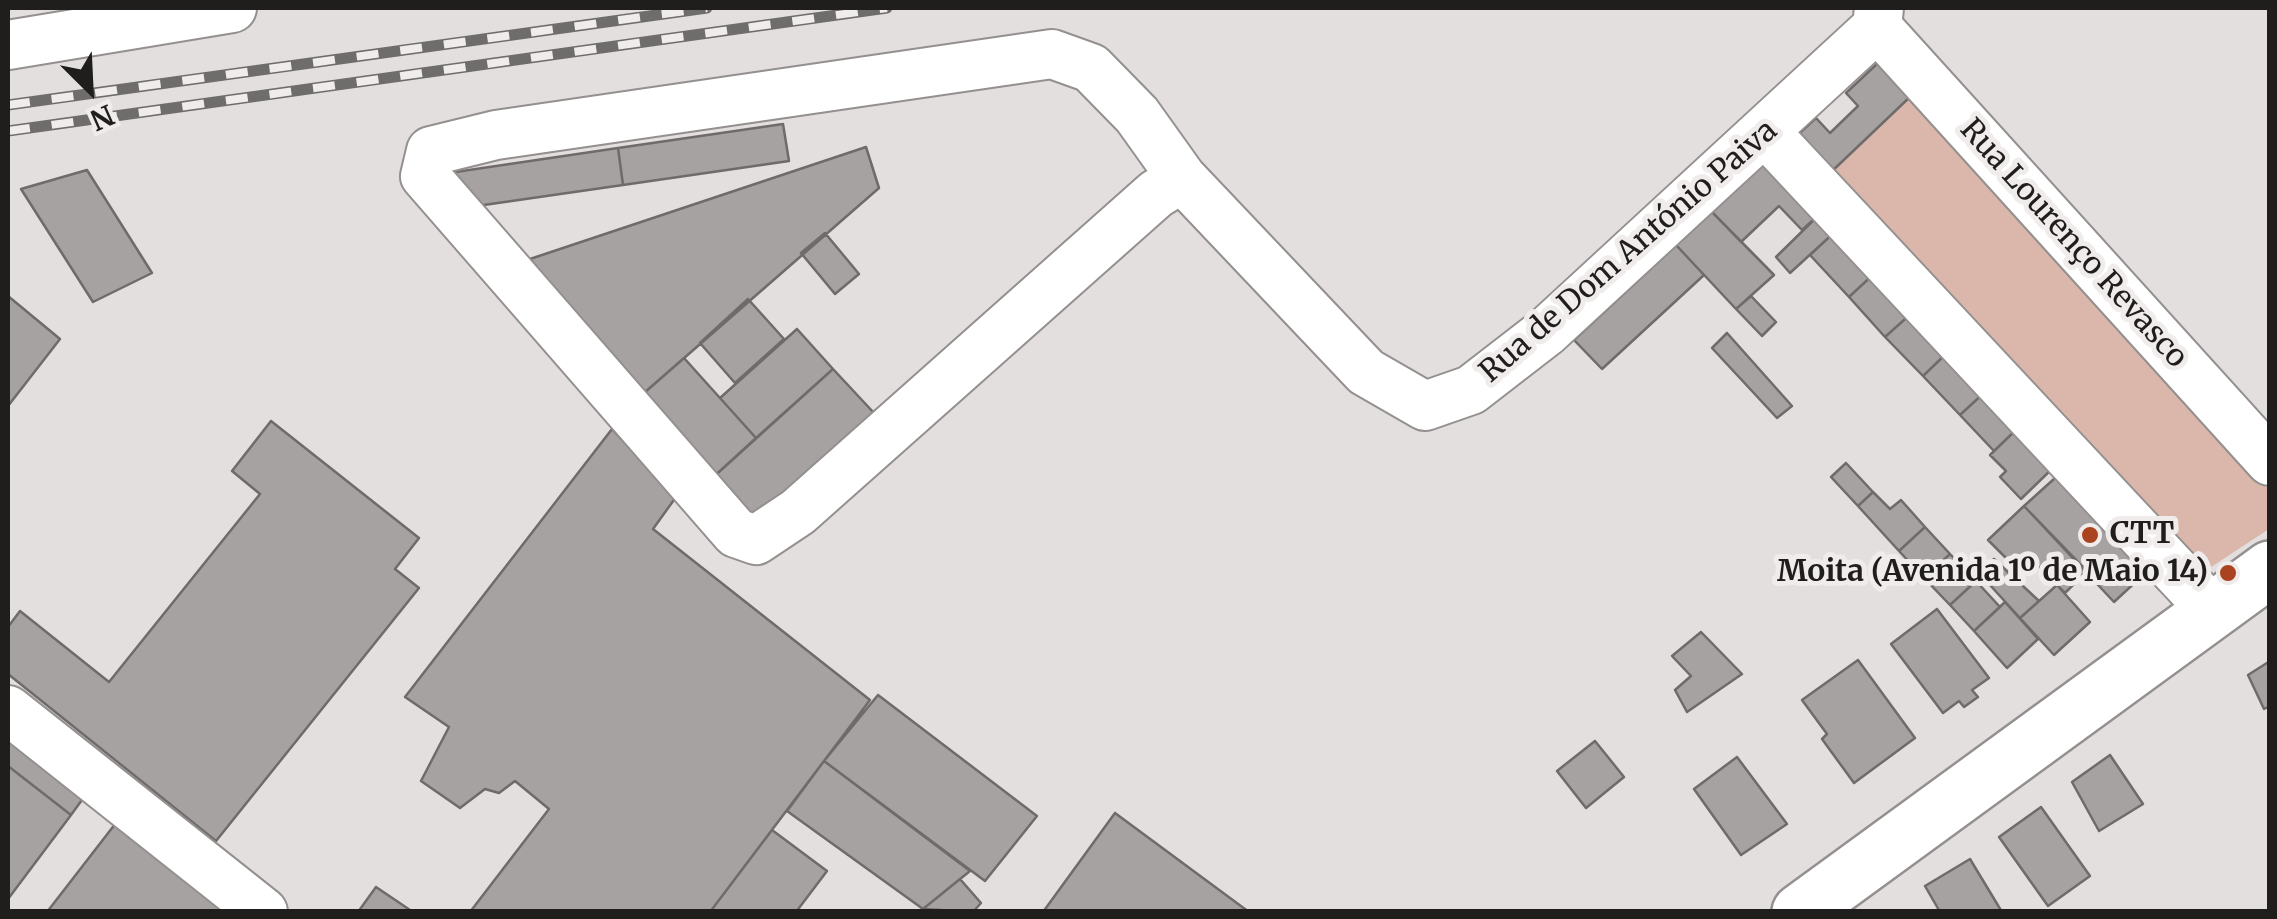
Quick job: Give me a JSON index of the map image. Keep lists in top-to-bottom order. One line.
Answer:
{"streets":{"street":["Rua Lourenço Revasco","Rua de Dom António Paiva"]},"crossings":[["Rua Lourenço Revasco","Rua de Dom António Paiva"]],"places":["CTT","Moita (Avenida 1º de Maio 14)"],"north":"bottom right"}
